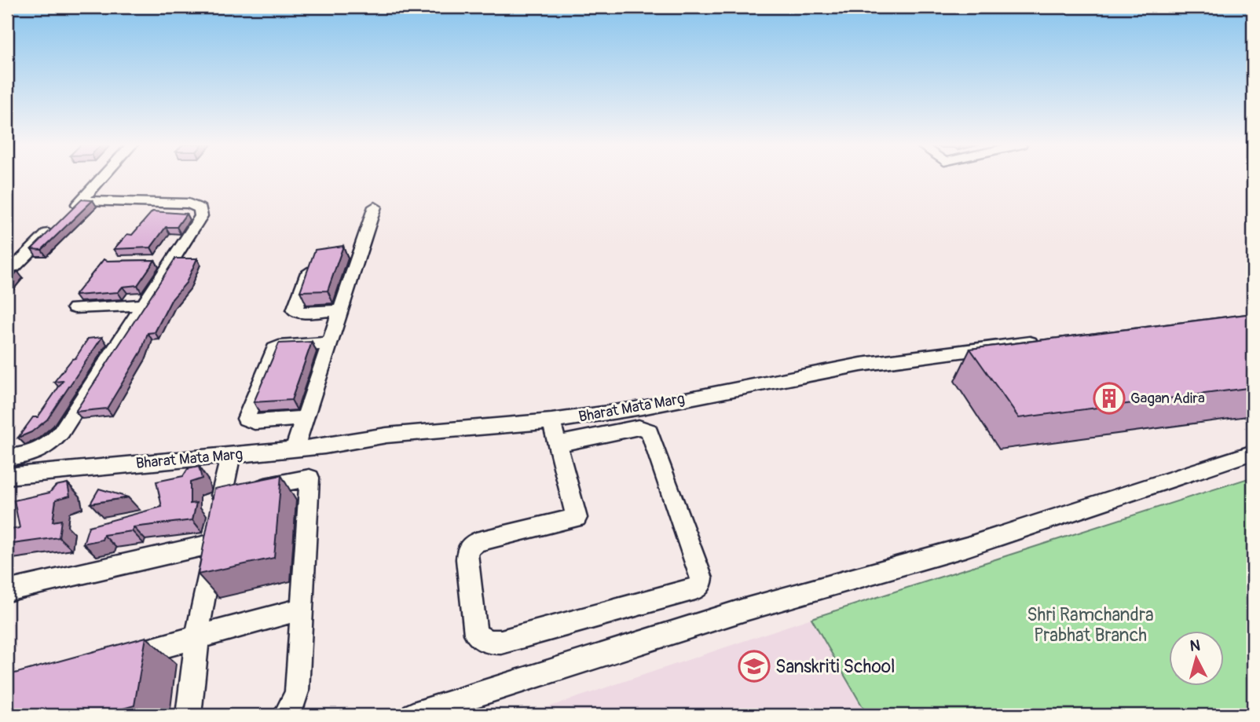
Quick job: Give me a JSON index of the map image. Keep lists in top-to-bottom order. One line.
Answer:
{"streets":{"street":["Bharat Mata Marg"]},"parks":["Shri Ramchandra Prabhat Branch"],"places":{"building":["Gagan Adira"],"school or university":["Sanskriti School"]},"north":"top"}
